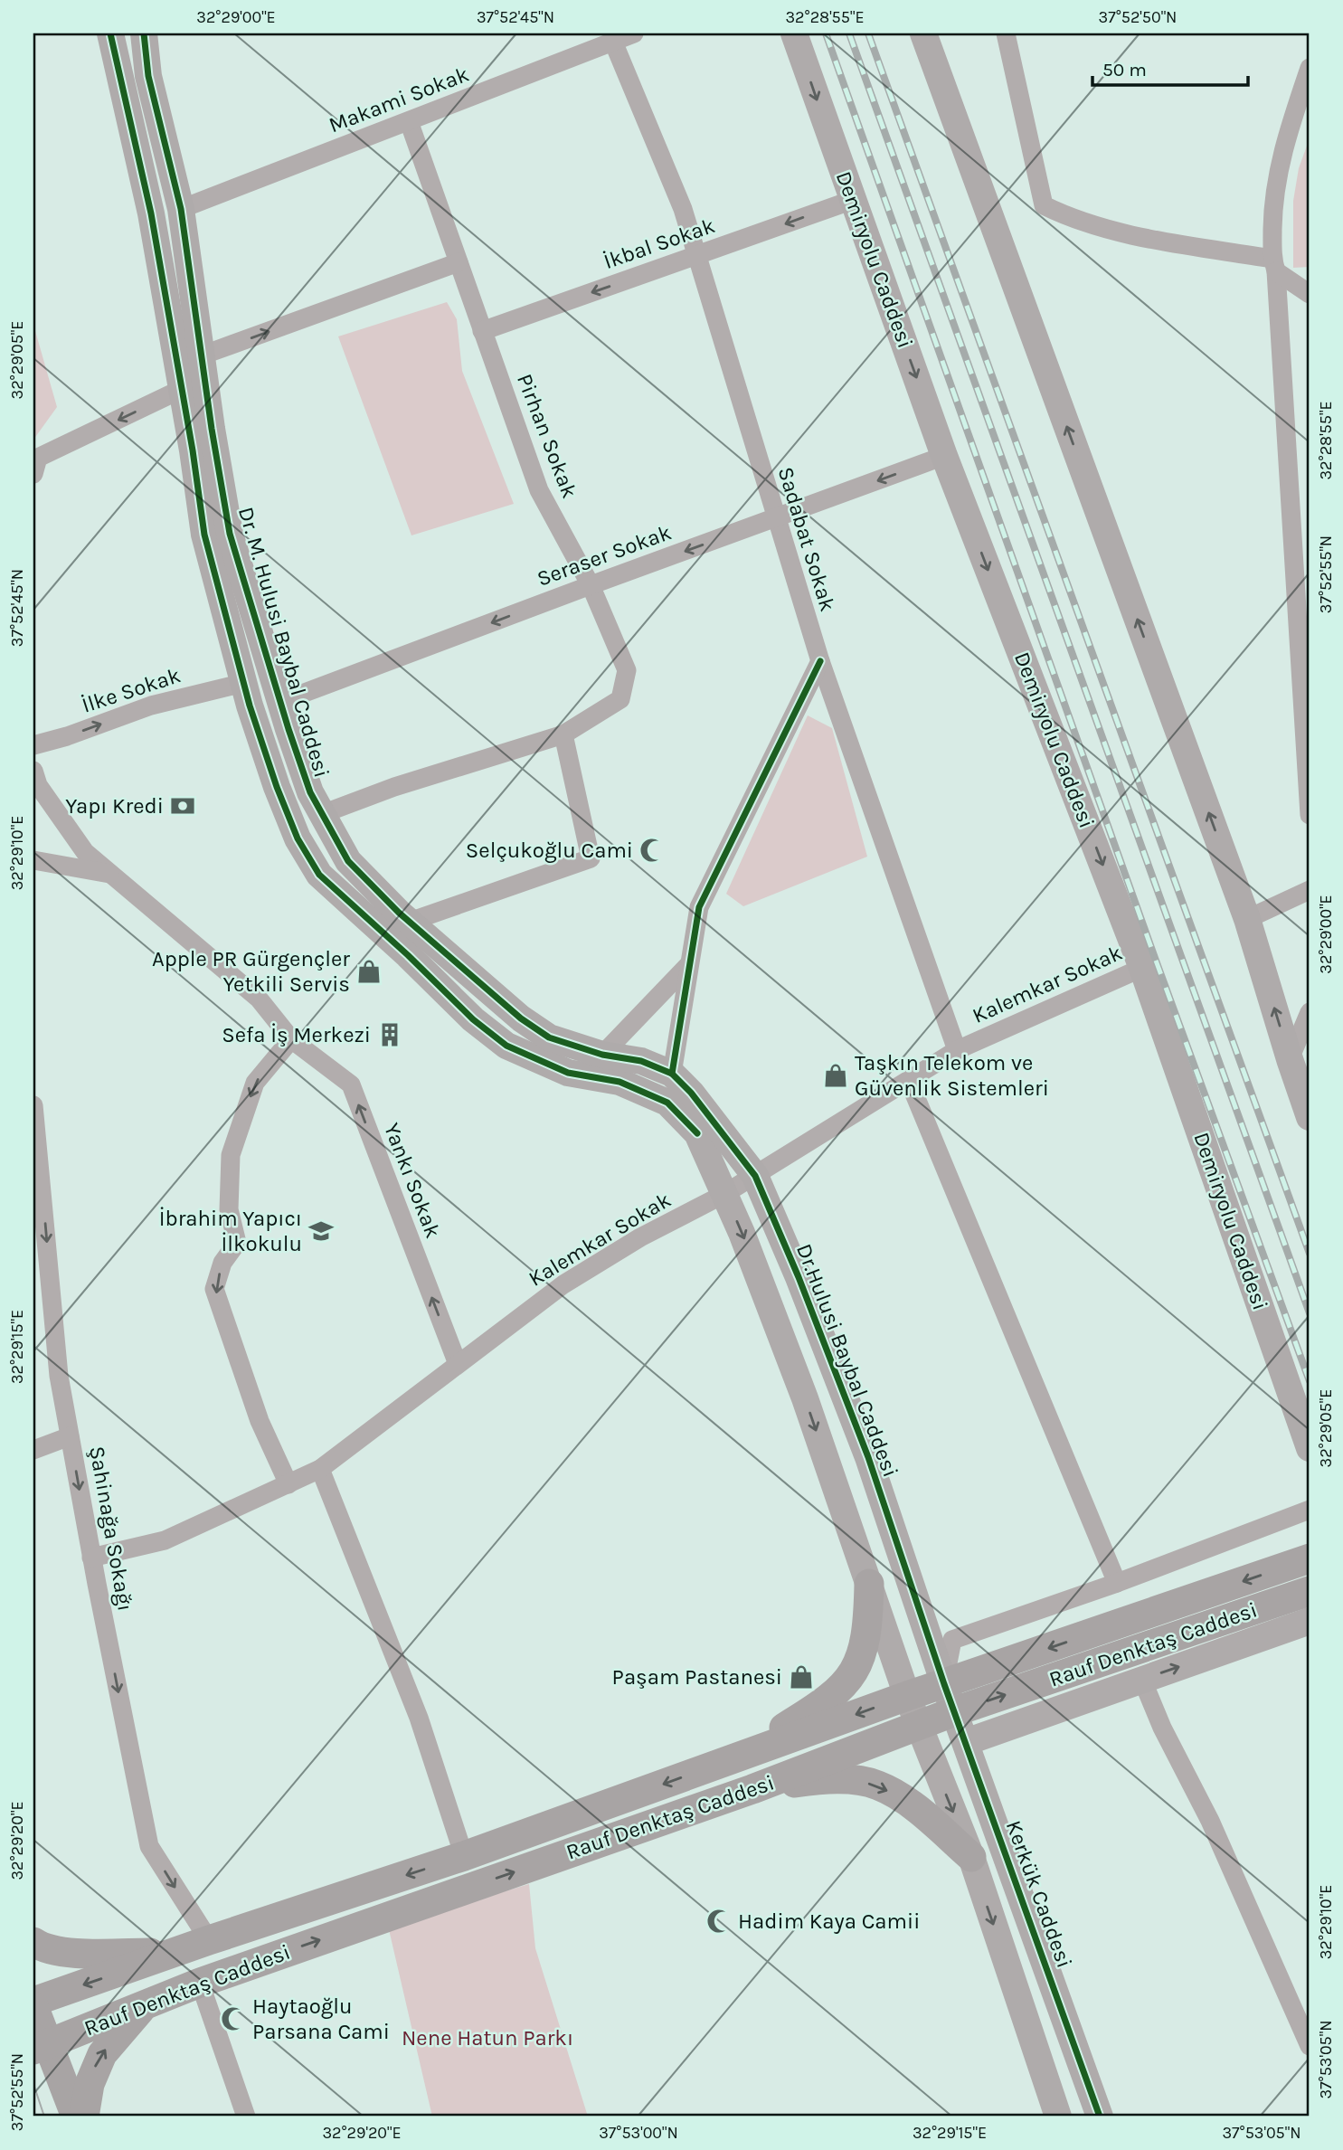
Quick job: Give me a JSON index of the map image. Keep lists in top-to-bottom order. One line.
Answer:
{"streets":{"main road":["Rauf Denktaş Caddesi"],"street":["Makami Sokak","İkbal Sokak","Demiryolu Caddesi","Pirhan Sokak","Sadabat Sokak","Seraser Sokak","Dr. M. Hulusi Baybal Caddesi","İlke Sokak","Kalemkar Sokak","Yankı Sokak","Dr.Hulusi Baybal Caddesi","Şahinağa Sokağı","Kerkük Caddesi"]},"crossings":[["Makami Sokak","Pirhan Sokak"],["Makami Sokak","Sadabat Sokak"],["Makami Sokak","Dr. M. Hulusi Baybal Caddesi"],["İkbal Sokak","Demiryolu Caddesi"],["İkbal Sokak","Pirhan Sokak"],["İkbal Sokak","Sadabat Sokak"],["Demiryolu Caddesi","Seraser Sokak"],["Demiryolu Caddesi","Kalemkar Sokak"],["Pirhan Sokak","Seraser Sokak"],["Pirhan Sokak","Dr. M. Hulusi Baybal Caddesi"],["Sadabat Sokak","Seraser Sokak"],["Sadabat Sokak","Kalemkar Sokak"],["Seraser Sokak","Dr. M. Hulusi Baybal Caddesi"],["Dr. M. Hulusi Baybal Caddesi","İlke Sokak"],["Dr. M. Hulusi Baybal Caddesi","Kalemkar Sokak"],["Dr. M. Hulusi Baybal Caddesi","Dr.Hulusi Baybal Caddesi"],["Kalemkar Sokak","Yankı Sokak"],["Kalemkar Sokak","Dr.Hulusi Baybal Caddesi"],["Kalemkar Sokak","Şahinağa Sokağı"],["Dr.Hulusi Baybal Caddesi","Rauf Denktaş Caddesi"],["Dr.Hulusi Baybal Caddesi","Kerkük Caddesi"],["Şahinağa Sokağı","Rauf Denktaş Caddesi"],["Rauf Denktaş Caddesi","Kerkük Caddesi"]],"one_way":["İkbal Sokak","Seraser Sokak","İlke Sokak","Yankı Sokak","Şahinağa Sokağı"],"parks":["Nene Hatun Parkı"],"places":{"bank":["Yapı Kredi"],"mosque":["Selçukoğlu Cami","Hadim Kaya Camii","Haytaoğlu Parsana Cami"],"shop":["Apple PR Gürgençler Yetkili Servis","Taşkın Telekom ve Güvenlik Sistemleri","Paşam Pastanesi"],"building":["Sefa İş Merkezi"],"school or university":["İbrahim Yapıcı İlkokulu"]},"scale_bar":"50 m","coordinates":["32°29'00\"E","37°52'45\"N","32°28'55\"E","37°52'50\"N","32°29'05\"E","37°52'55\"N","32°29'10\"E","32°29'15\"E","32°29'20\"E","37°53'05\"N","37°53'00\"N"]}
